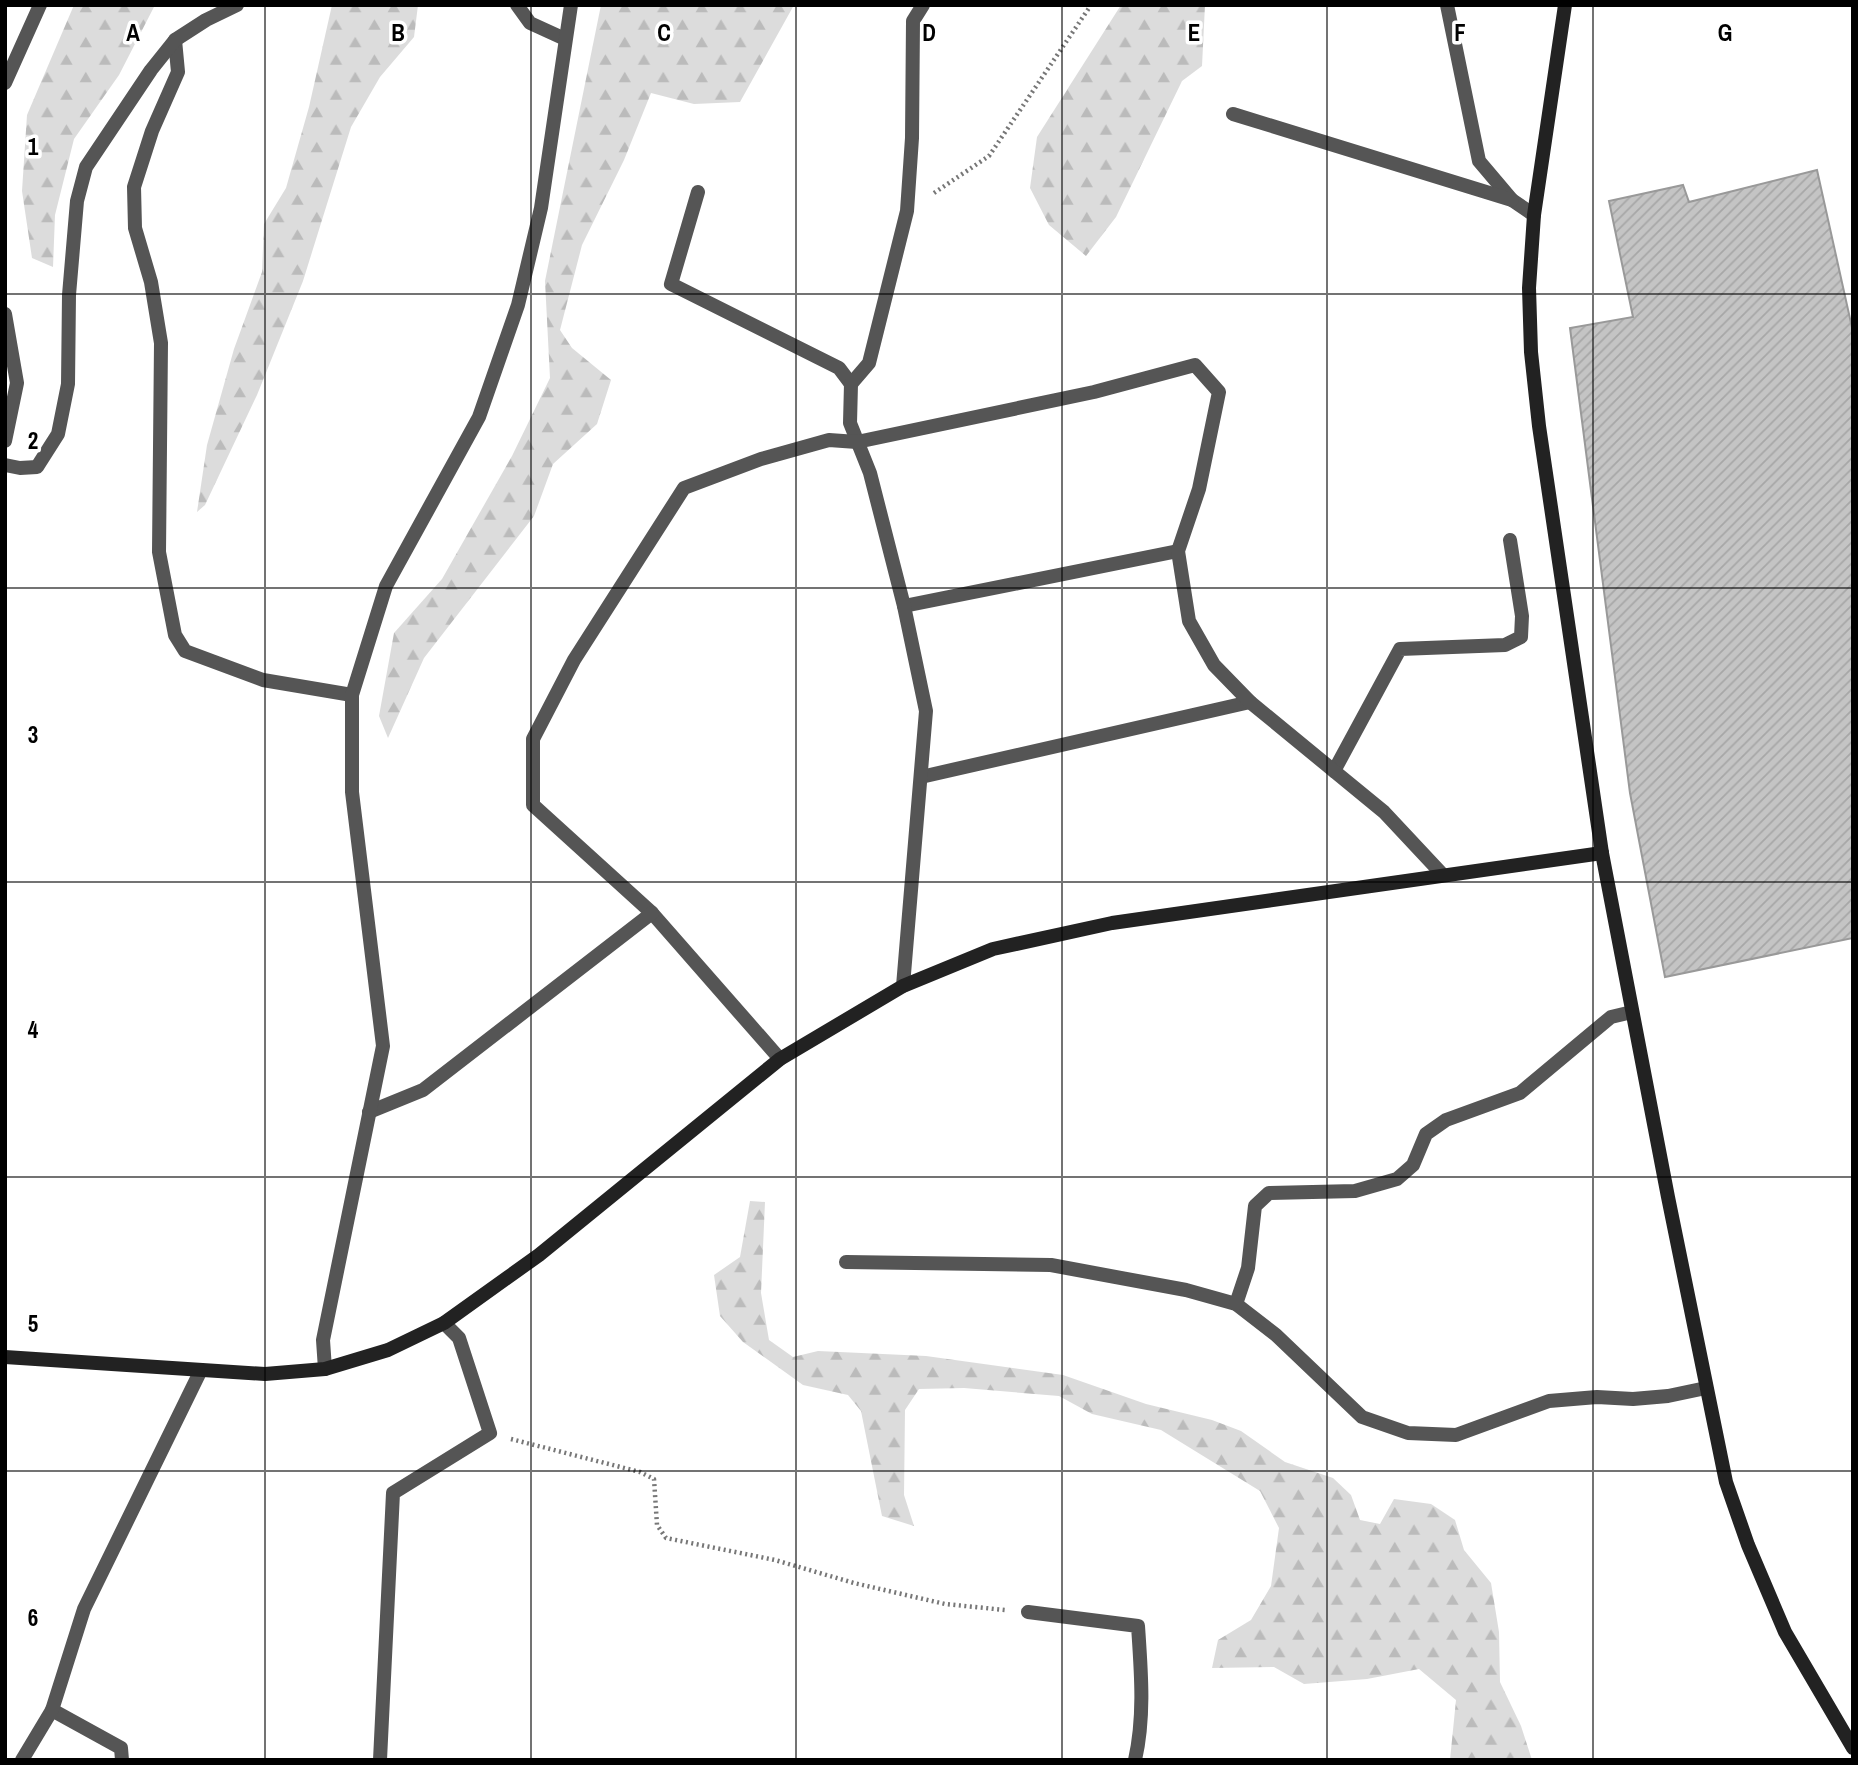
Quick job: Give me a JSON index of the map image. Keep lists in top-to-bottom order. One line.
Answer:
{"grid":{"columns":["A","B","C","D","E","F","G"],"rows":["1","2","3","4","5","6"]}}
